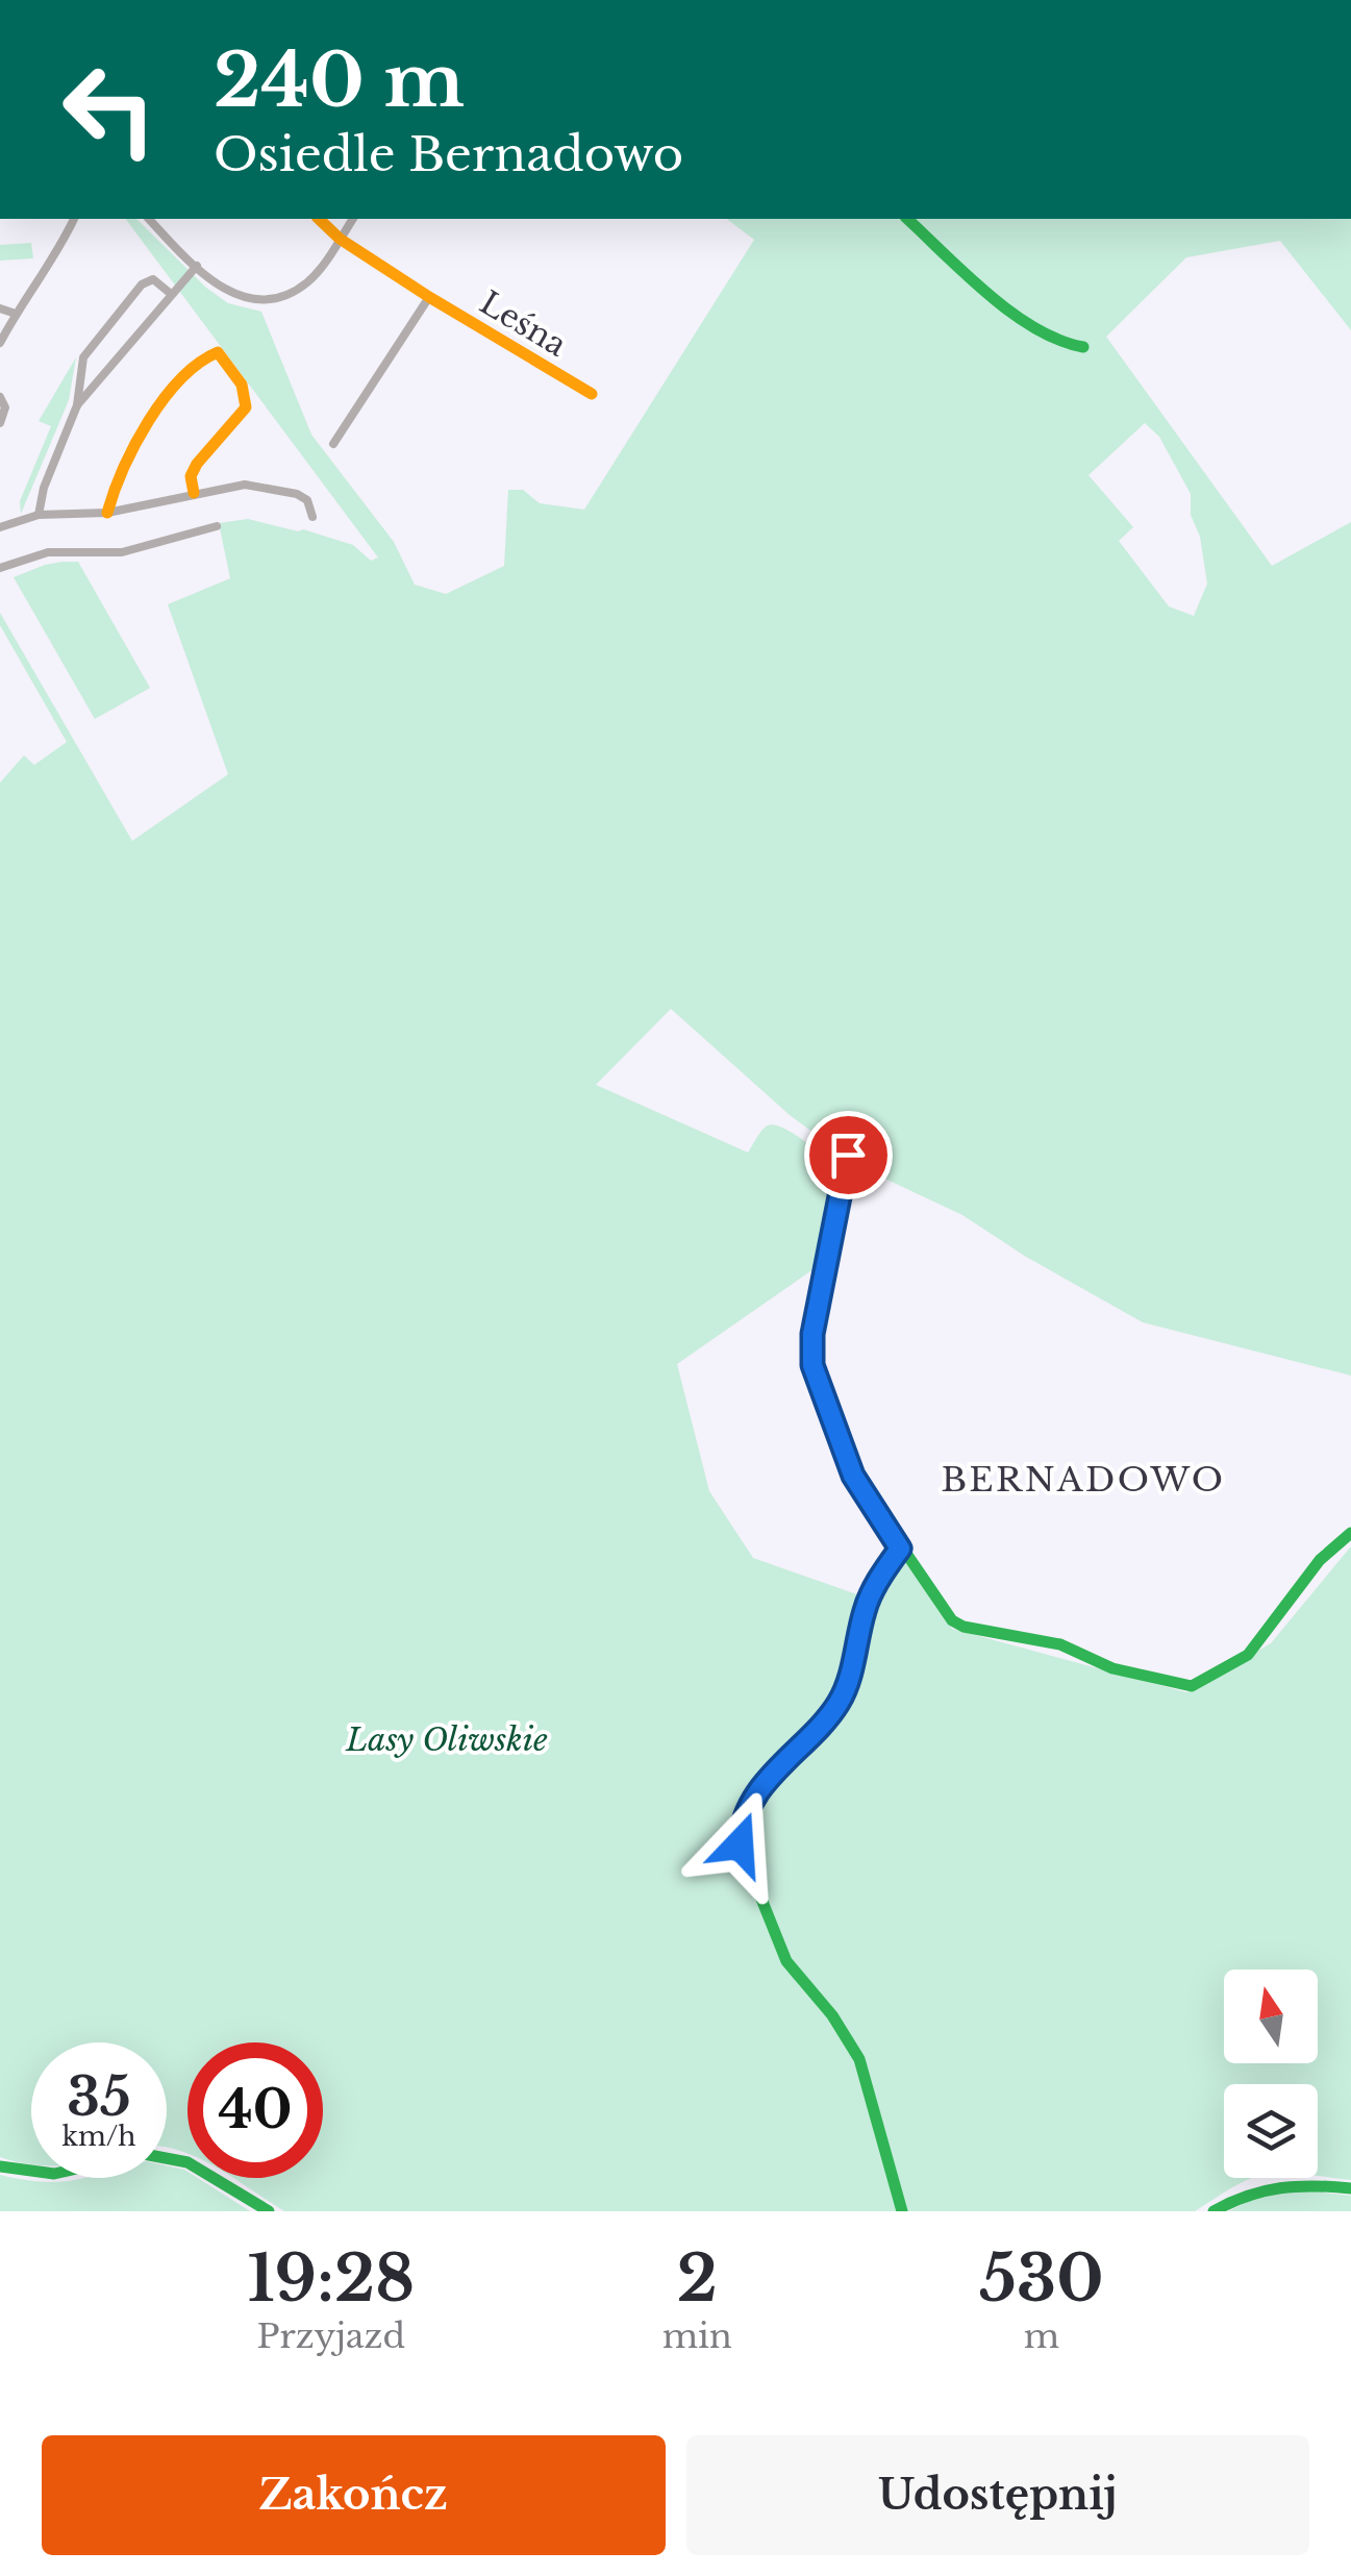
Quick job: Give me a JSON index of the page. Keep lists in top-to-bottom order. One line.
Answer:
{"streets":{"street":["Leśna"]},"districts":["BERNADOWO"],"parks":["Lasy Oliwskie"],"north":"top","page":{"turn":["240 m","Osiedle Bernadowo"],"speed":"35 km/h","limit":"40","eta":["19:28","Przyjazd","2","min","530","m"],"buttons":["Zakończ","Udostępnij"]}}
